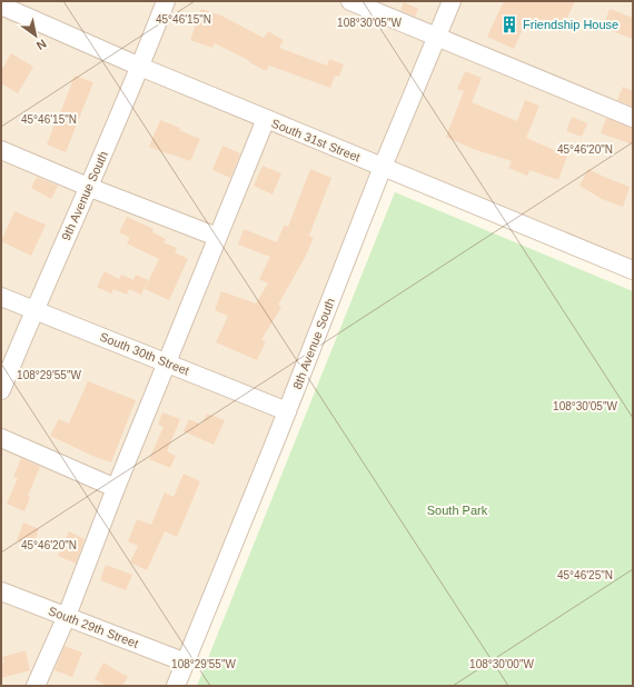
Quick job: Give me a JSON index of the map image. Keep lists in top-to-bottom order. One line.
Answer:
{"streets":{"street":["South 31st Street","9th Avenue South","8th Avenue South","South 30th Street","South 29th Street"]},"crossings":[["South 31st Street","9th Avenue South"],["South 31st Street","8th Avenue South"],["9th Avenue South","South 30th Street"],["8th Avenue South","South 30th Street"],["8th Avenue South","South 29th Street"]],"parks":["South Park"],"places":{"building":["Friendship House"]},"north":"bottom right","coordinates":["45°46'15\"N","108°30'05\"W","45°46'20\"N","108°29'55\"W","45°46'25\"N","108°30'00\"W"]}
